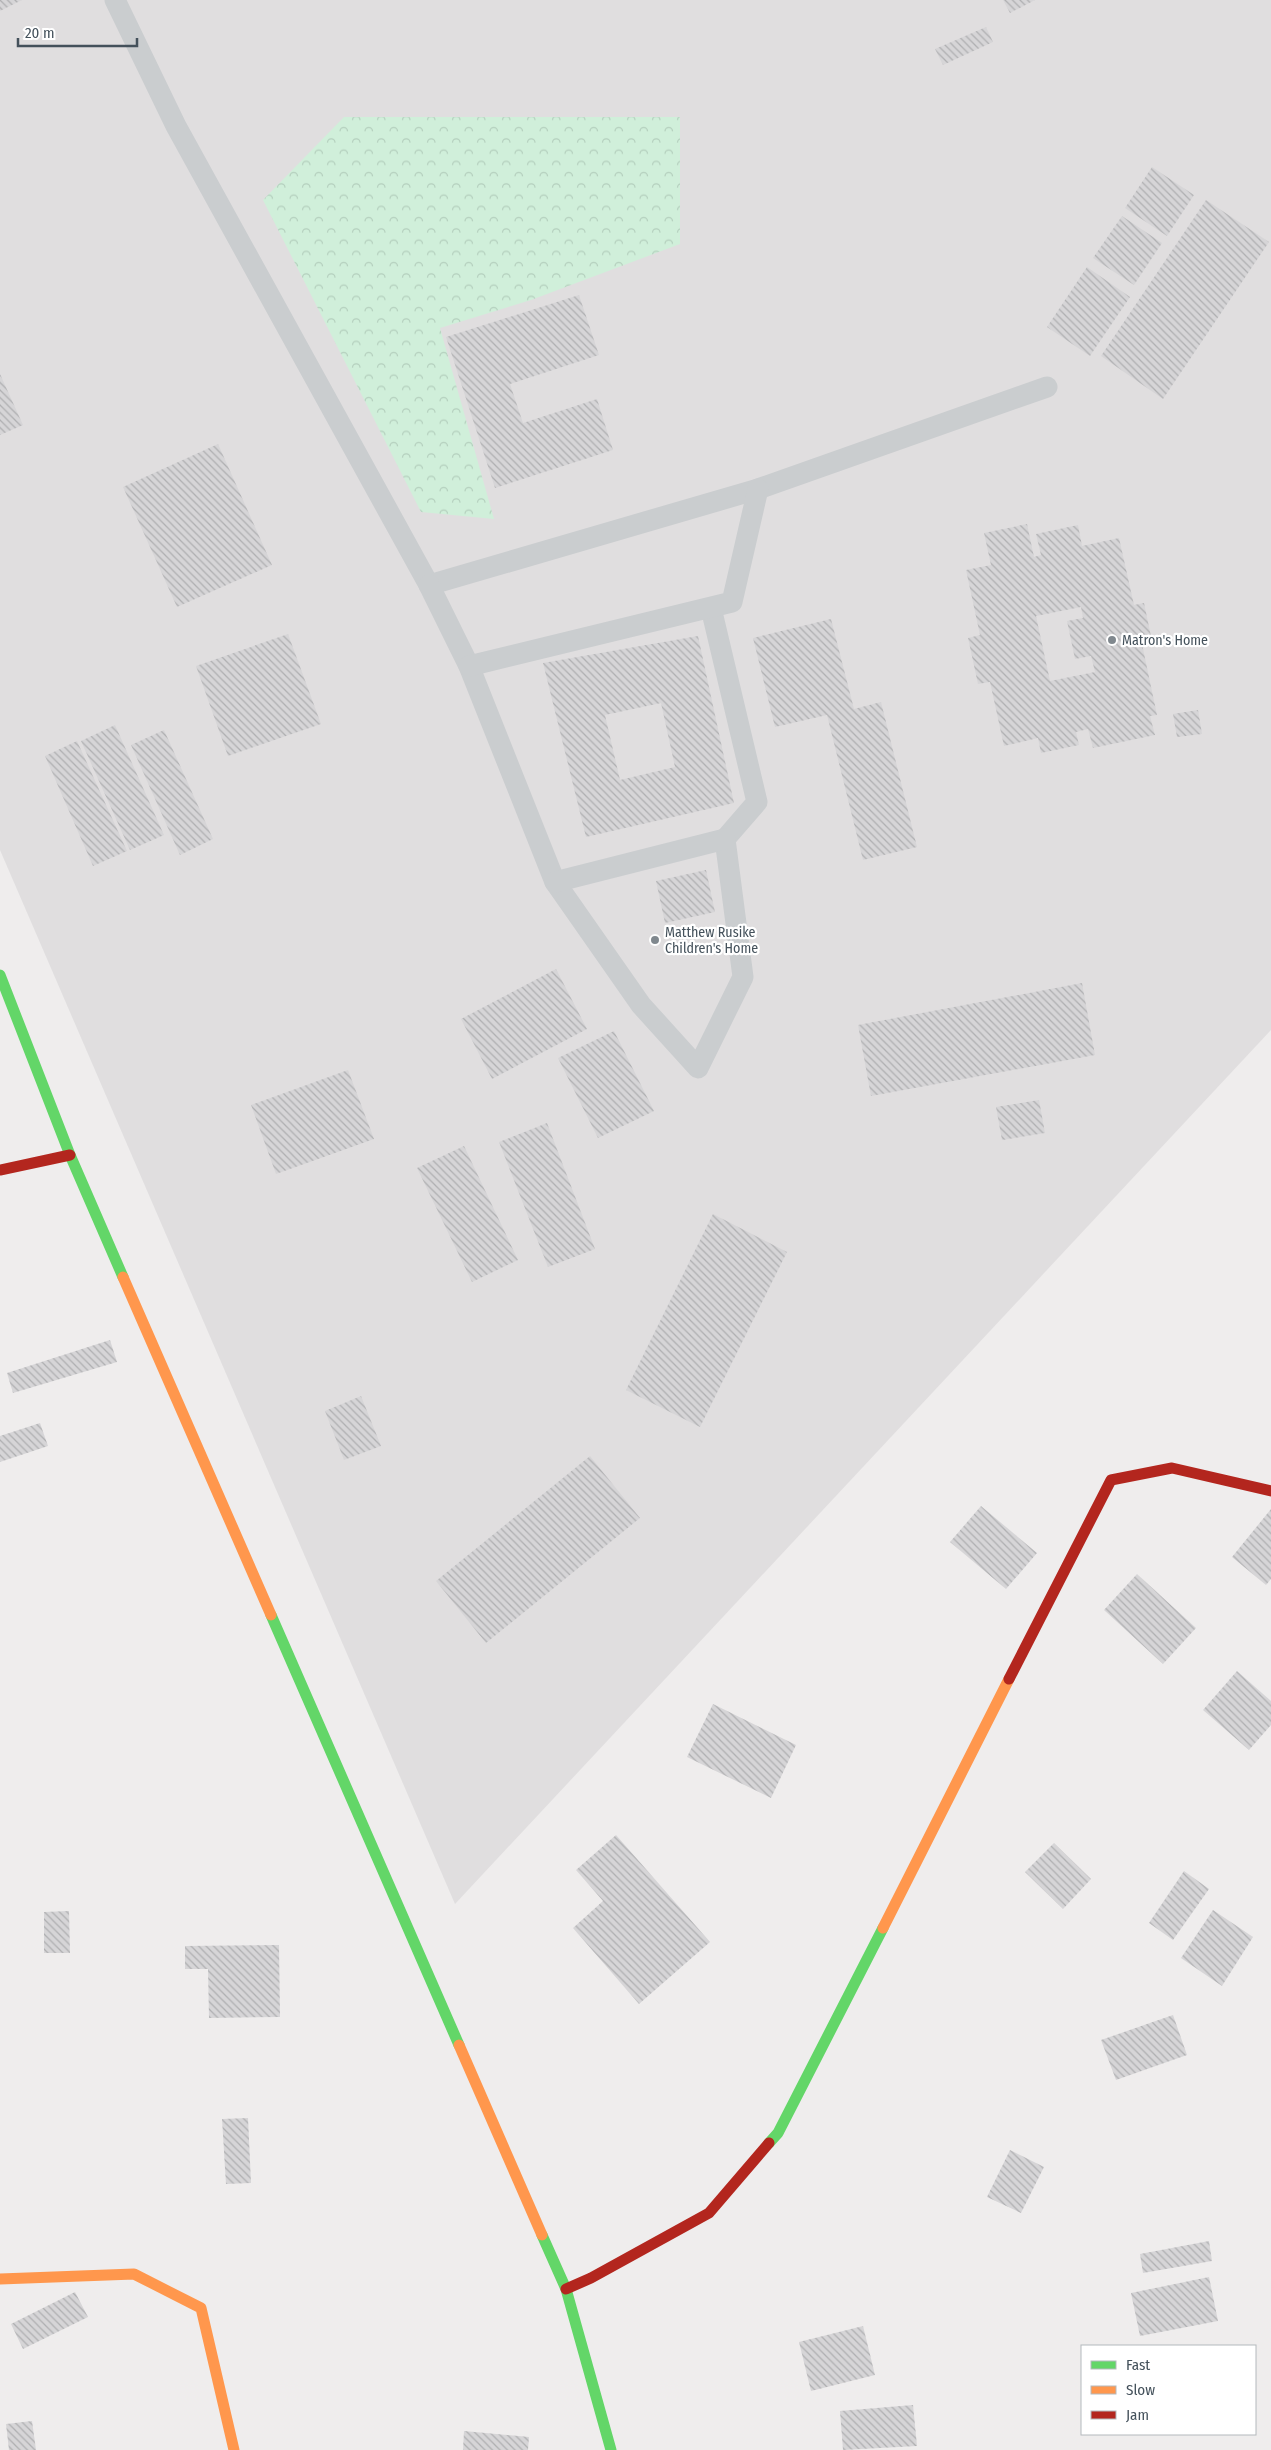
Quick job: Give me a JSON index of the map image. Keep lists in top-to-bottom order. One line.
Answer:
{"places":["Matron's Home","Matthew Rusike Children's Home"],"legend":["Fast","Slow","Jam"],"scale_bar":"20 m"}
